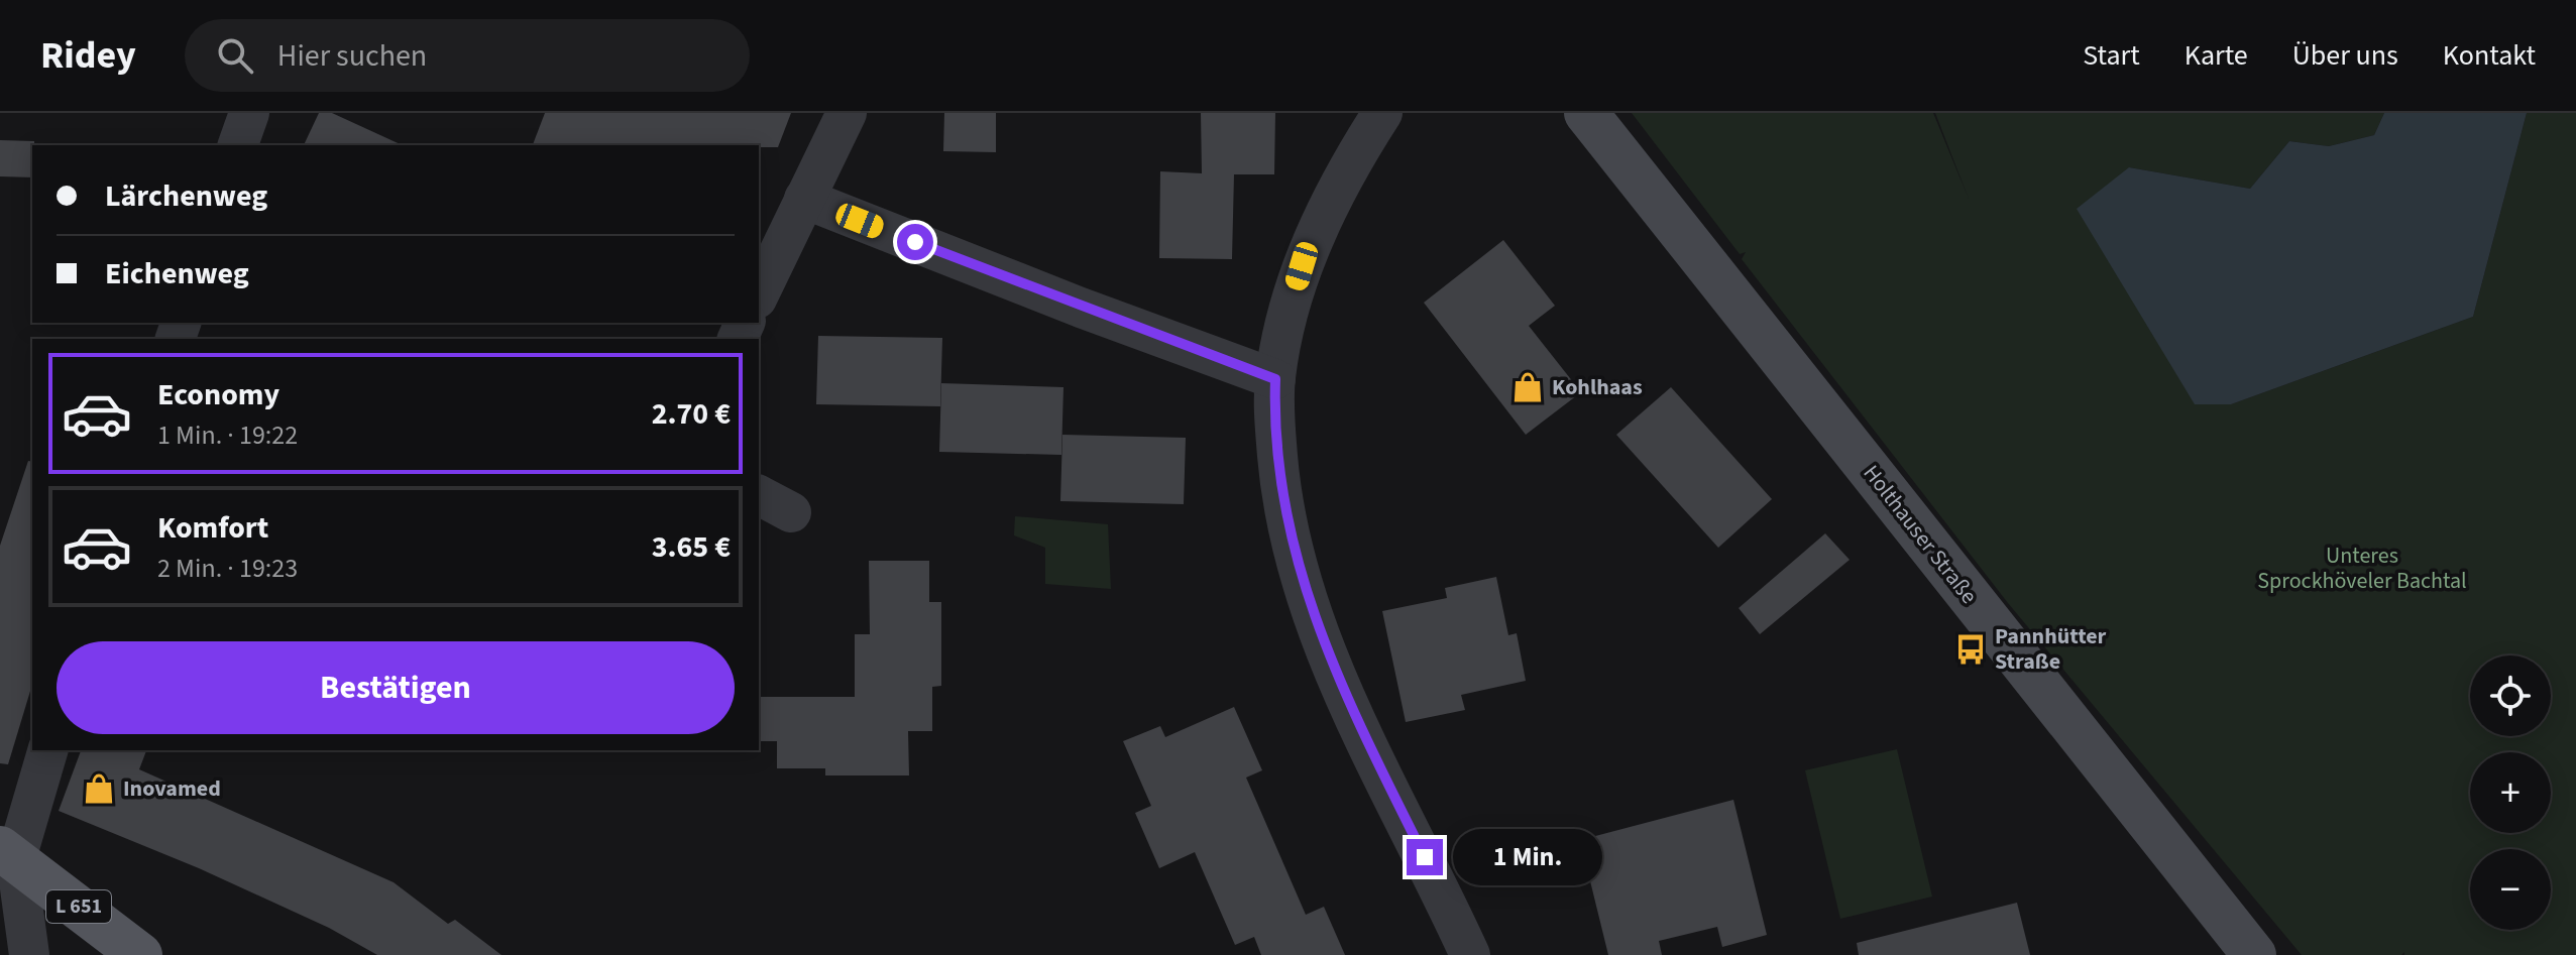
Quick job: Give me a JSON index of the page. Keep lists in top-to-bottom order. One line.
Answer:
{"streets":{"main road":["L 651"],"street":["Holthauser Straße"]},"parks":["Unteres Sprockhöveler Bachtal"],"places":{"shop":["Kohlhaas","Inovamed"],"bus stop":["Pannhütter Straße"]},"page":{"header":"Ridey","search":"Hier suchen","nav":["Start","Karte","Über uns","Kontakt"],"banner":["Lärchenweg","Eichenweg"],"list":[{"name":"Economy","note":"1 Min. · 19:22","value":"2.70 €"},{"name":"Komfort","note":"2 Min. · 19:23","value":"3.65 €"}],"buttons":"Bestätigen","map_buttons":["+","−"],"bubble":"1 Min."}}
